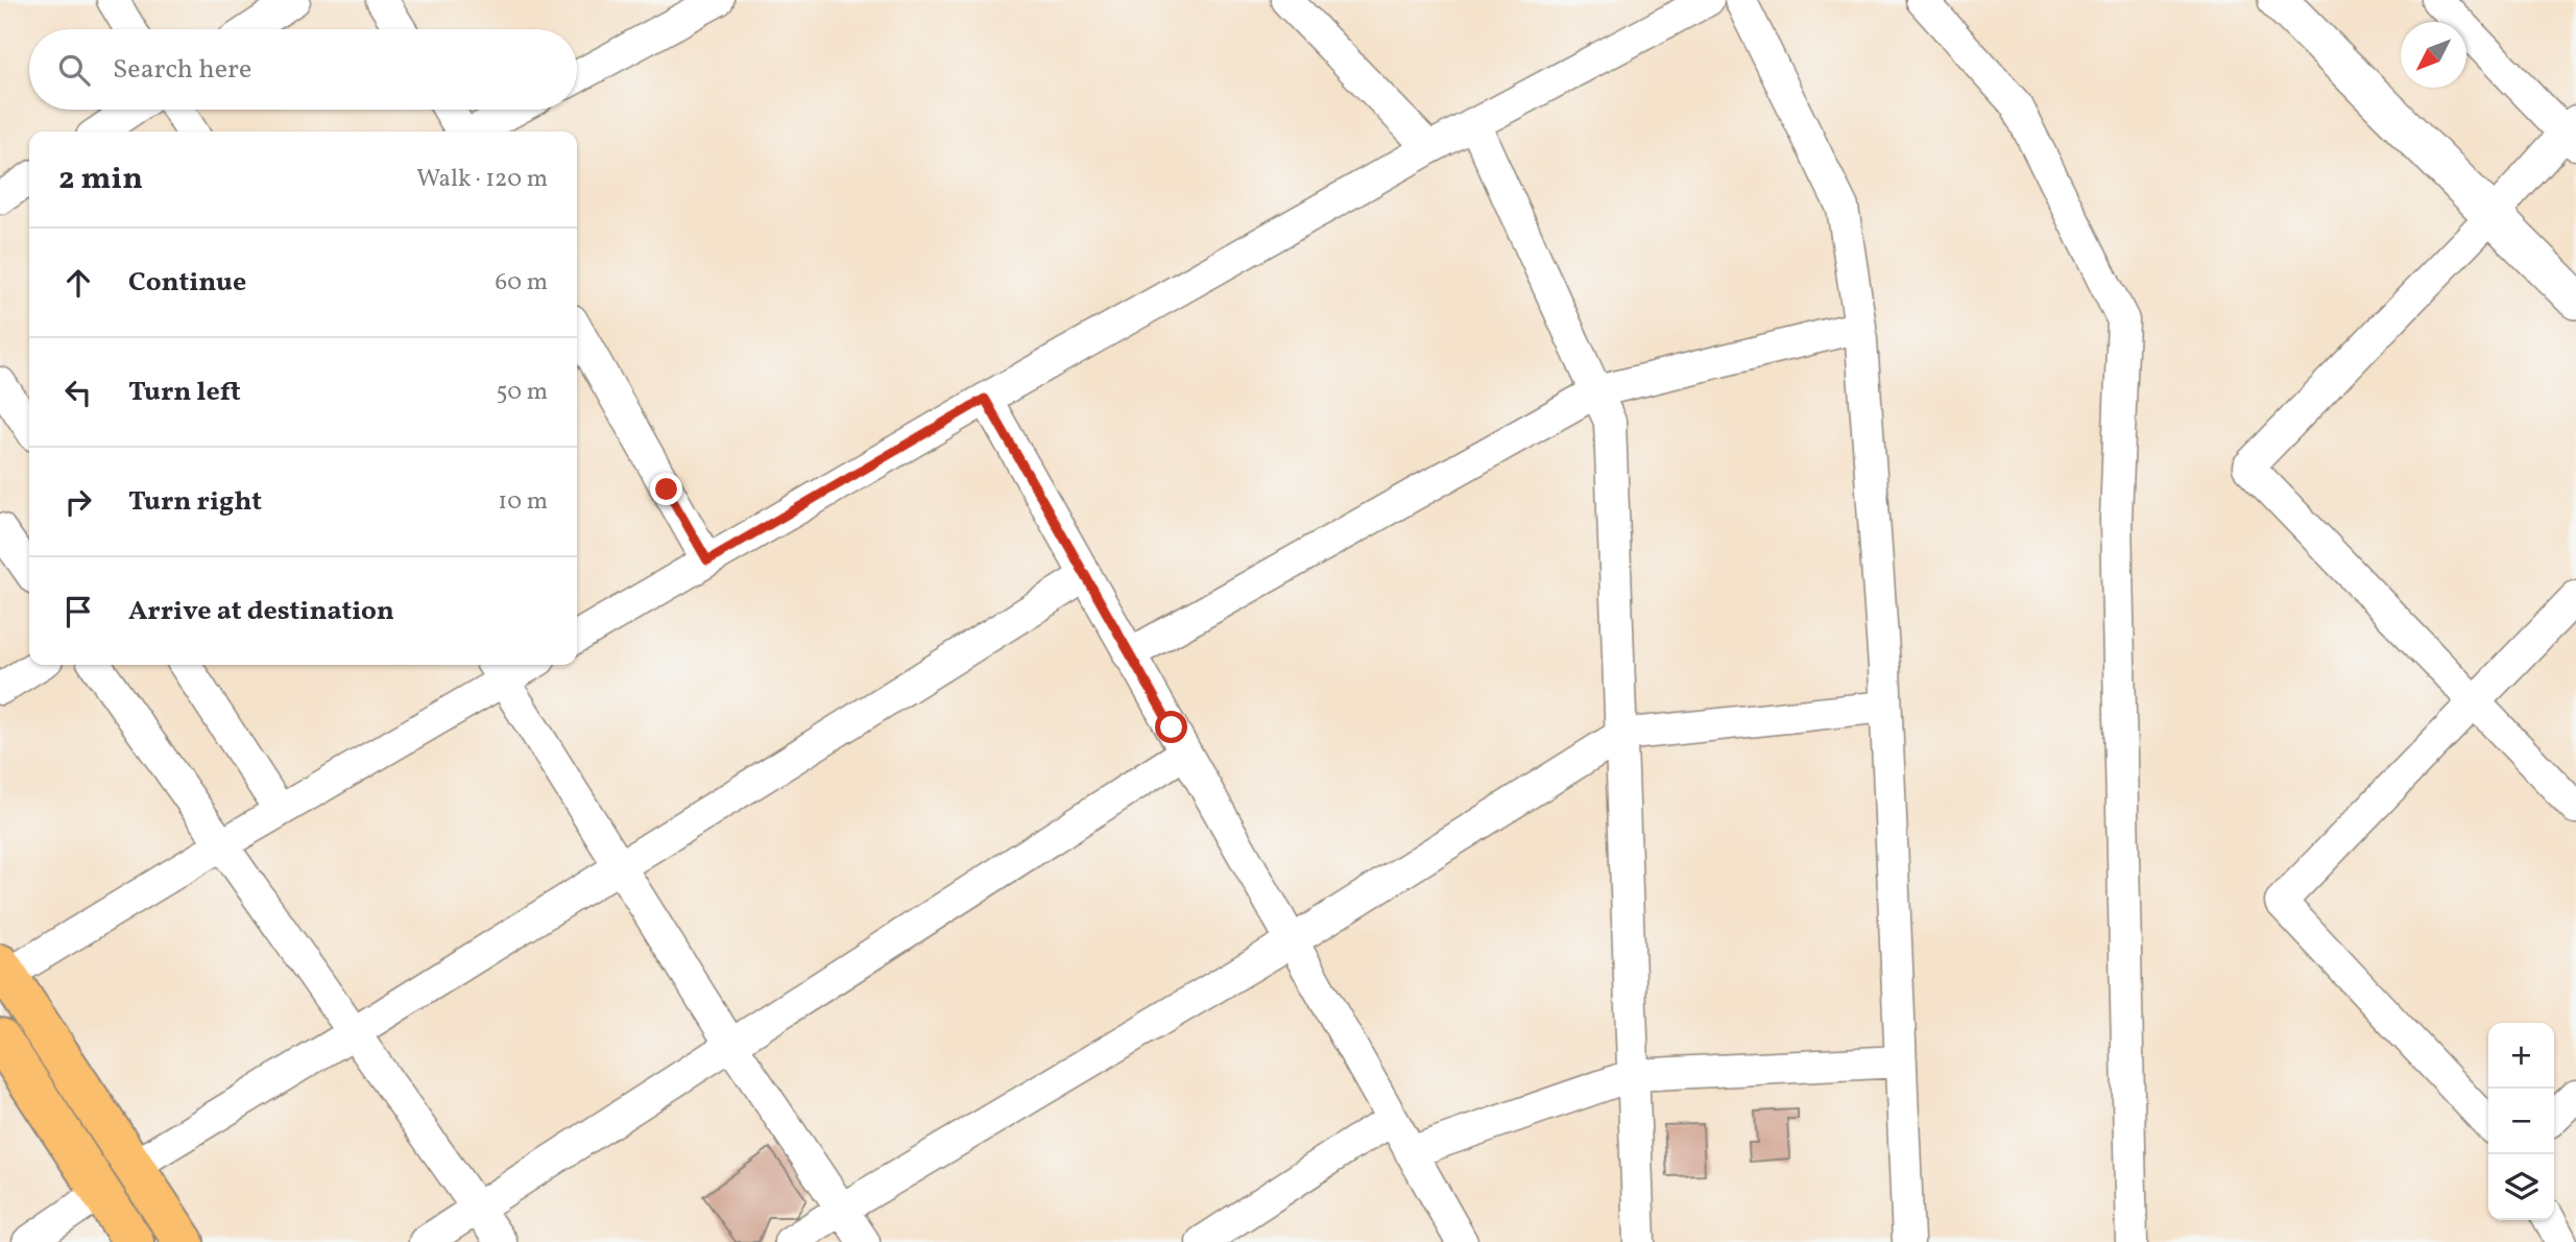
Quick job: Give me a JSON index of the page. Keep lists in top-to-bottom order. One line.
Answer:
{"north":"bottom left","page":{"search":"Search here","heading":["2 min","Walk · 120 m"],"list":[["Continue","60 m"],["Turn left","50 m"],["Turn right","10 m"],"Arrive at destination"],"map_buttons":["+","−"]}}
